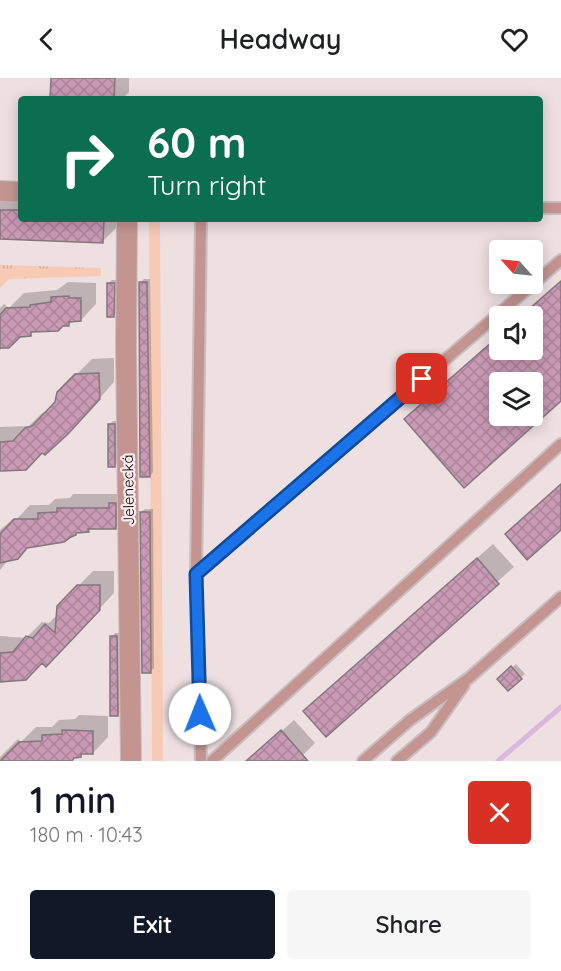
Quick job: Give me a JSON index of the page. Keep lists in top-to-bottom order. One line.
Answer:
{"streets":{"street":["Jelenecká"]},"north":"top left","page":{"header":"Headway","turn":["60 m","Turn right"],"heading":["1 min","180 m · 10:43"],"buttons":["Exit","Share"]}}
